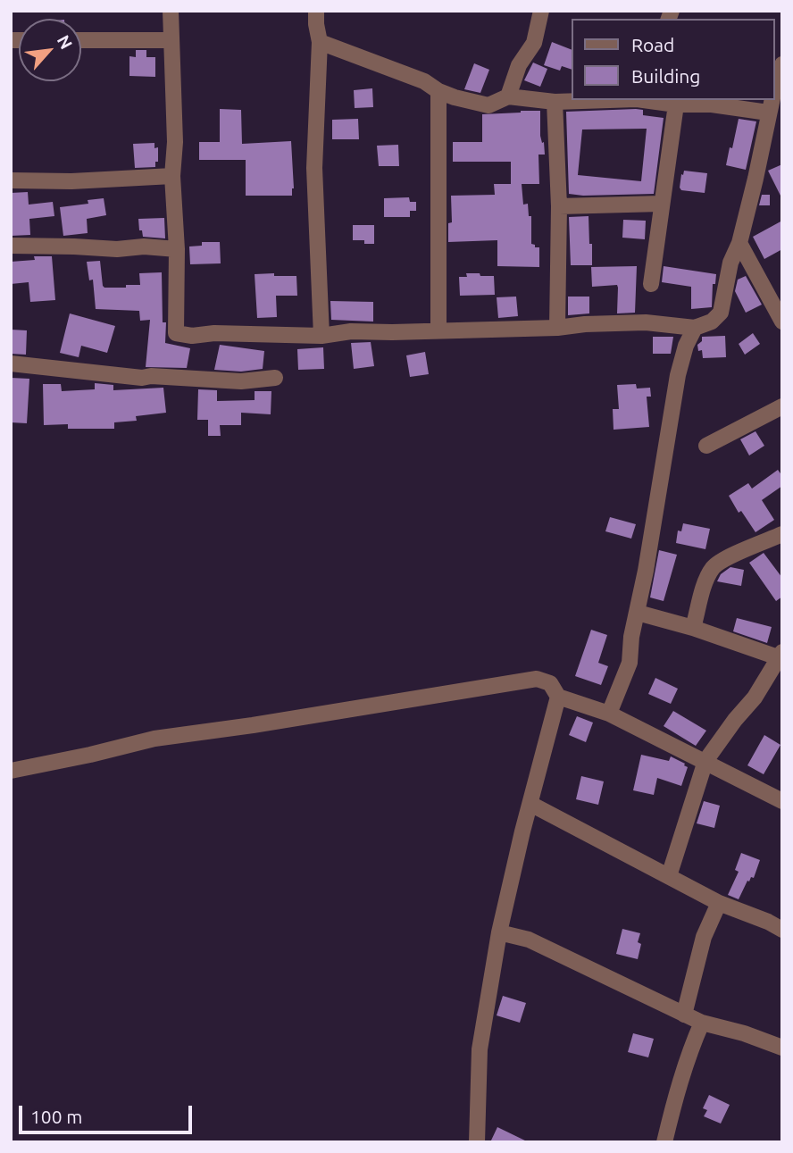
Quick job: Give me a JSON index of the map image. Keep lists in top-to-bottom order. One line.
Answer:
{"legend":["Road","Building"],"scale_bar":"100 m","north":"top right"}
